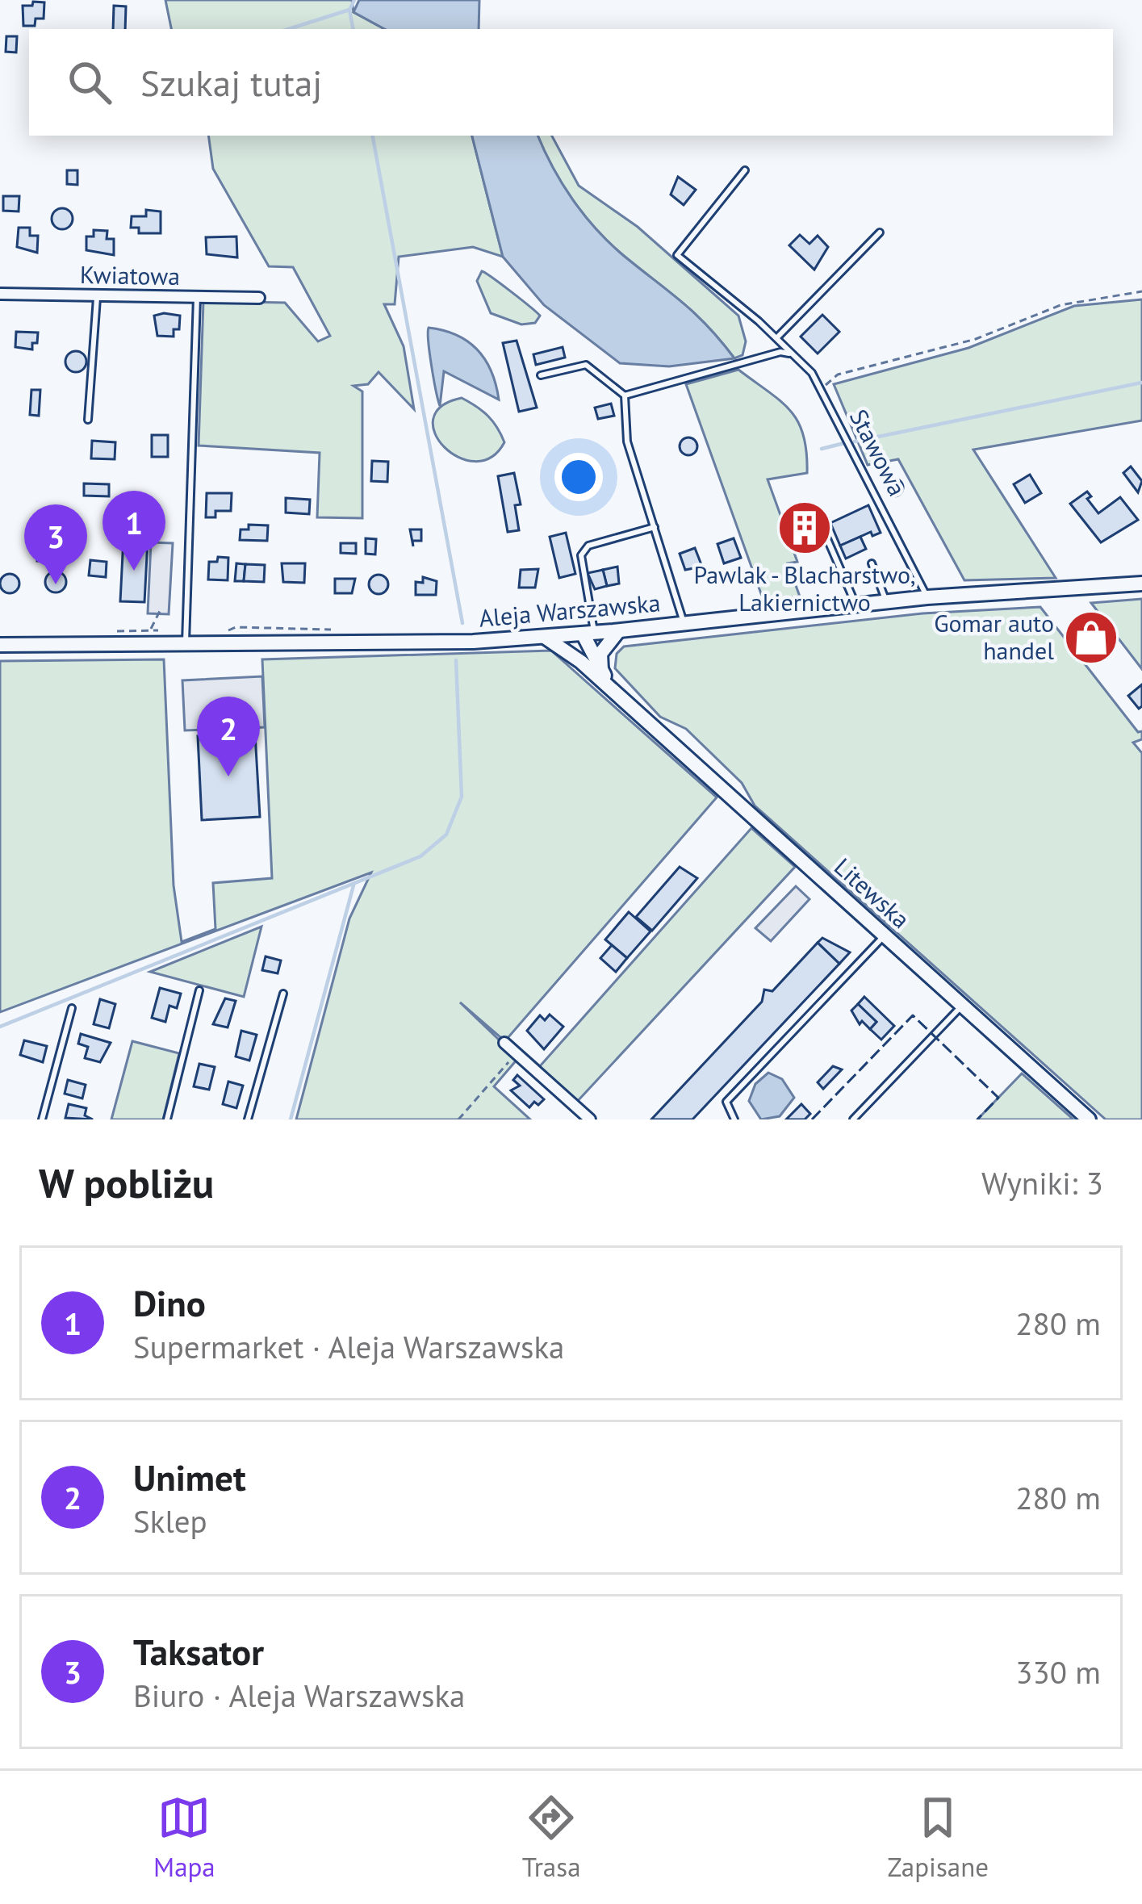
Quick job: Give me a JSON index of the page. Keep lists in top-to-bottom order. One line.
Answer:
{"streets":{"street":["Kwiatowa","Aleja Warszawska","Litewska"],"lane":["Stawowa"]},"crossings":[["Stawowa","Aleja Warszawska"]],"places":{"building":["Pawlak - Blacharstwo, Lakiernictwo"],"shop":["Gomar auto handel"]},"page":{"search":"Szukaj tutaj","pins":["1","3","2"],"heading":["W pobliżu","Wyniki: 3"],"list":[{"mark":"1","name":"Dino","note":"Supermarket · Aleja Warszawska","value":"280 m"},{"mark":"2","name":"Unimet","note":"Sklep","value":"280 m"},{"mark":"3","name":"Taksator","note":"Biuro · Aleja Warszawska","value":"330 m"}],"nav":["Mapa","Trasa","Zapisane"]}}
